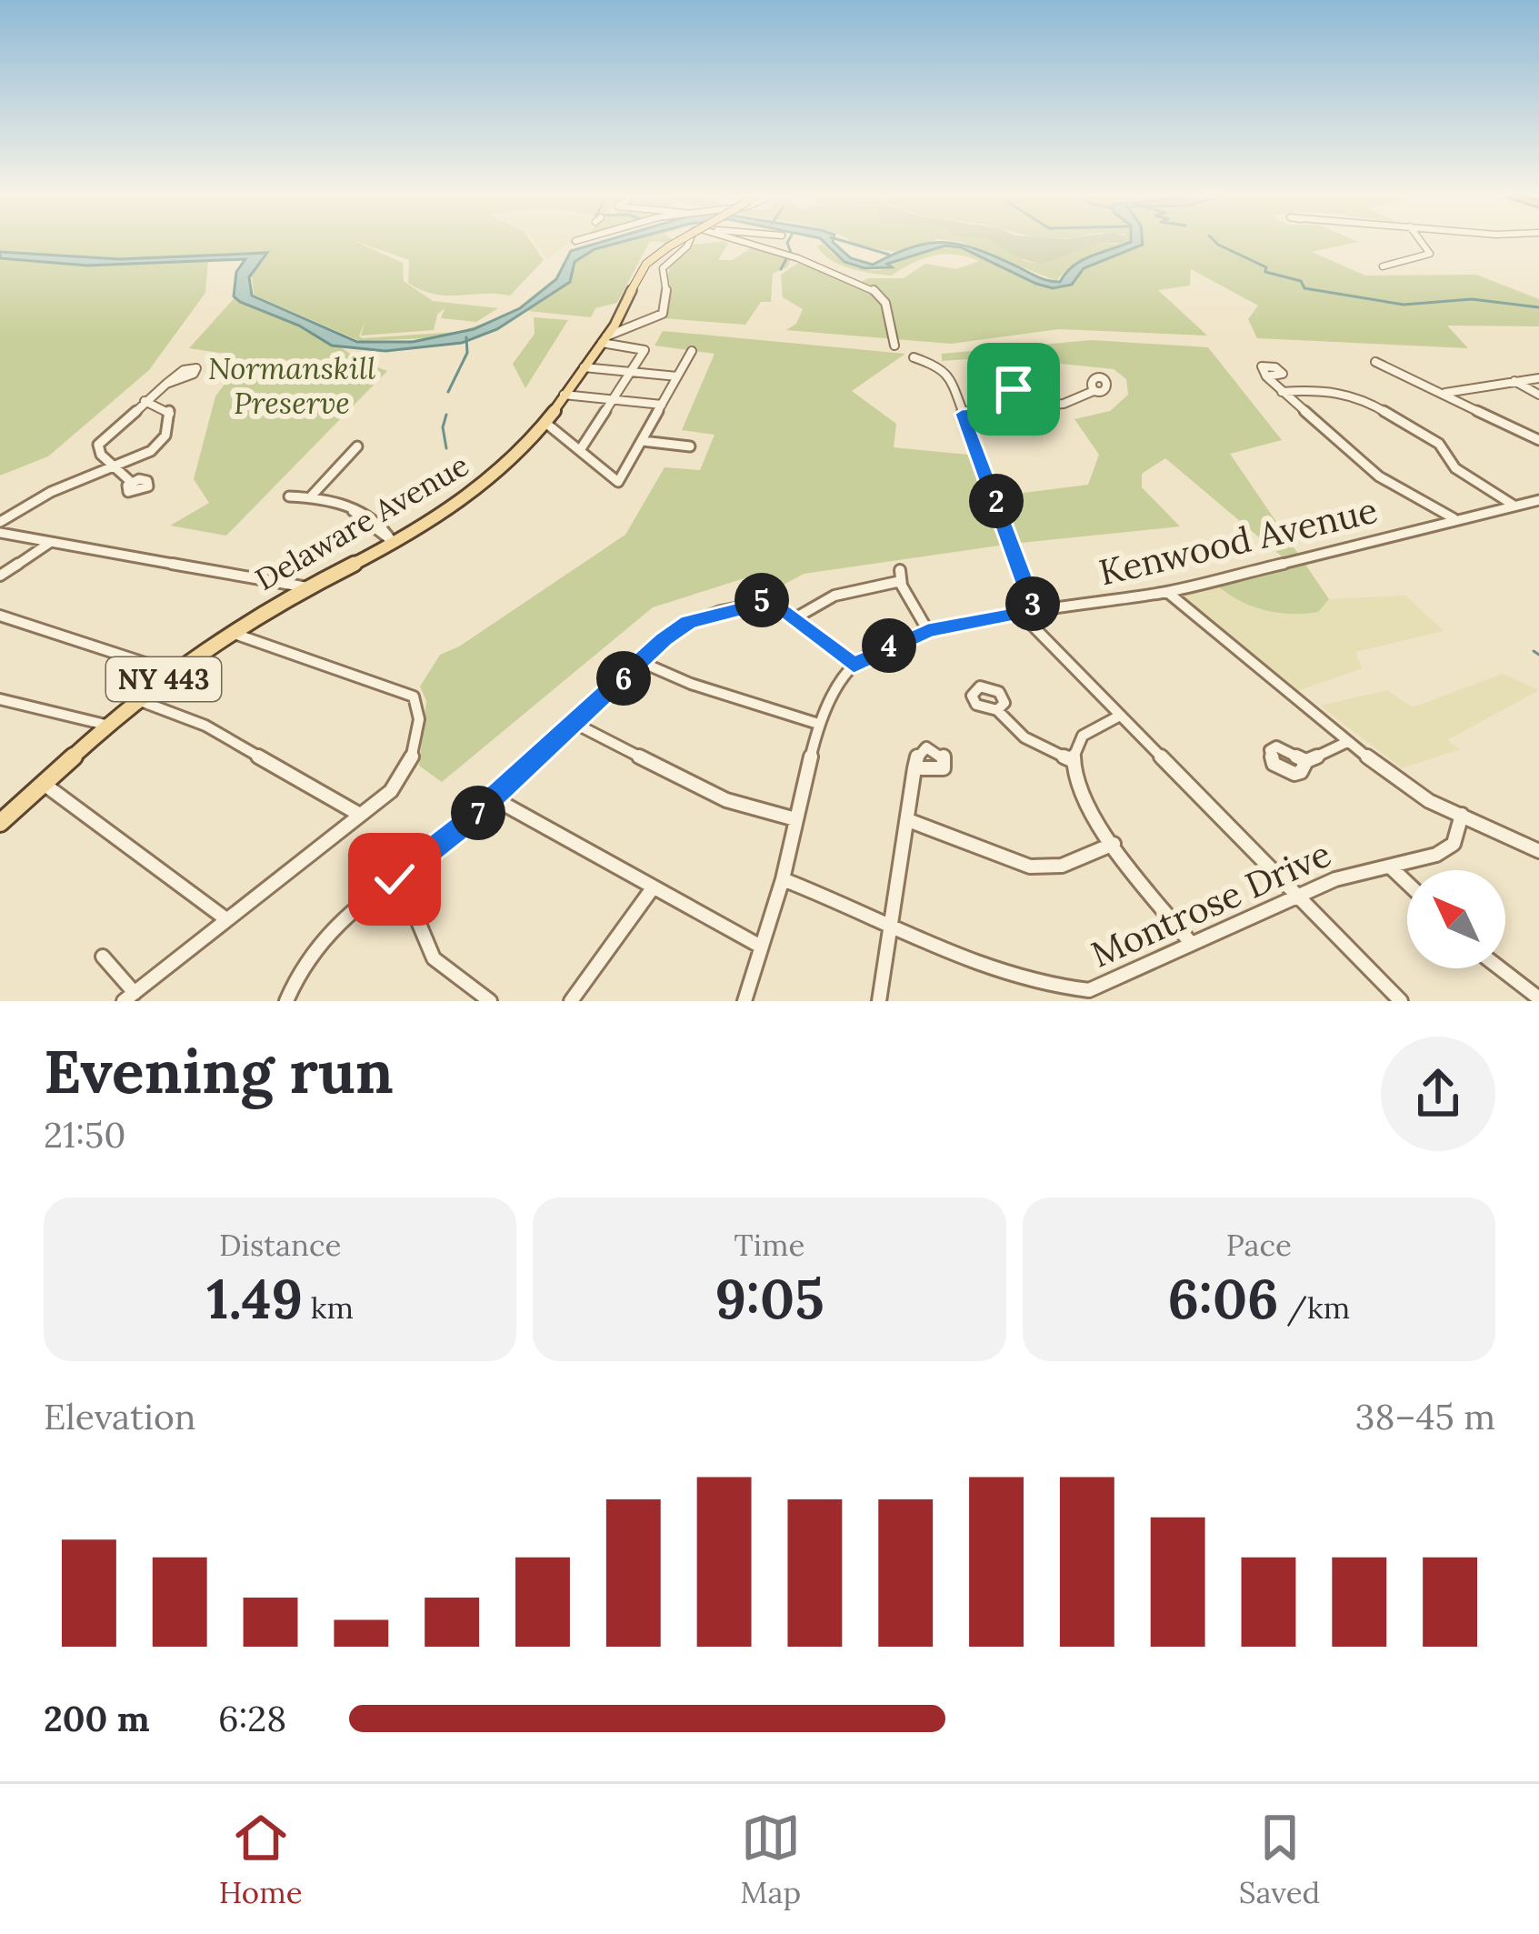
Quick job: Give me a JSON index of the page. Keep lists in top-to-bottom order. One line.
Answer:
{"streets":{"main road":["Delaware Avenue","NY 443"],"street":["Kenwood Avenue","Montrose Drive"]},"parks":["Normanskill Preserve"],"north":"top left","page":{"pins":["2","5","3","4","6","7"],"heading":["Evening run","21:50"],"stats":[["Distance","1.49 km"],["Time","9:05"],["Pace","6:06 /km"]],"chart":["Elevation","38–45 m"],"list":[{"name":"200 m","note":"6:28"}],"tabs":["Home","Map","Saved"]}}
